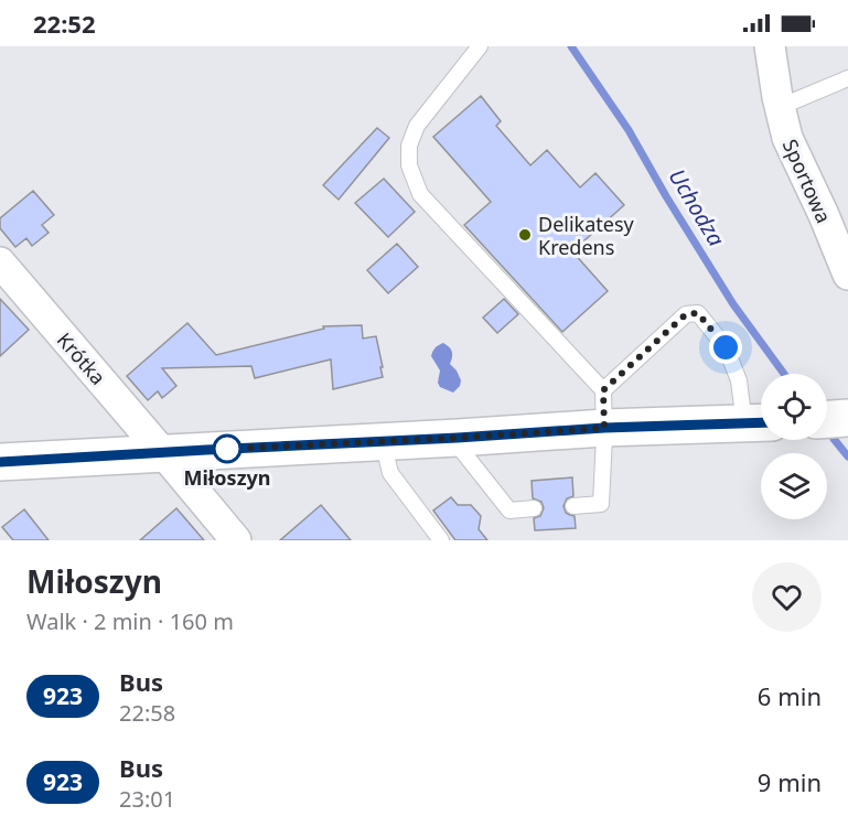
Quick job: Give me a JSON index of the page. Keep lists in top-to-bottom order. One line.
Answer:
{"streets":{"street":["Sportowa","Krótka"]},"water":["Uchodza"],"places":["Delikatesy Kredens","Miłoszyn"],"lines":["bus line 923"],"page":{"status":"22:52","heading":["Miłoszyn","Walk · 2 min · 160 m"],"list":[{"mark":"923","name":"Bus","note":"22:58","value":"6 min"},{"mark":"923","name":"Bus","note":"23:01","value":"9 min"}]}}
